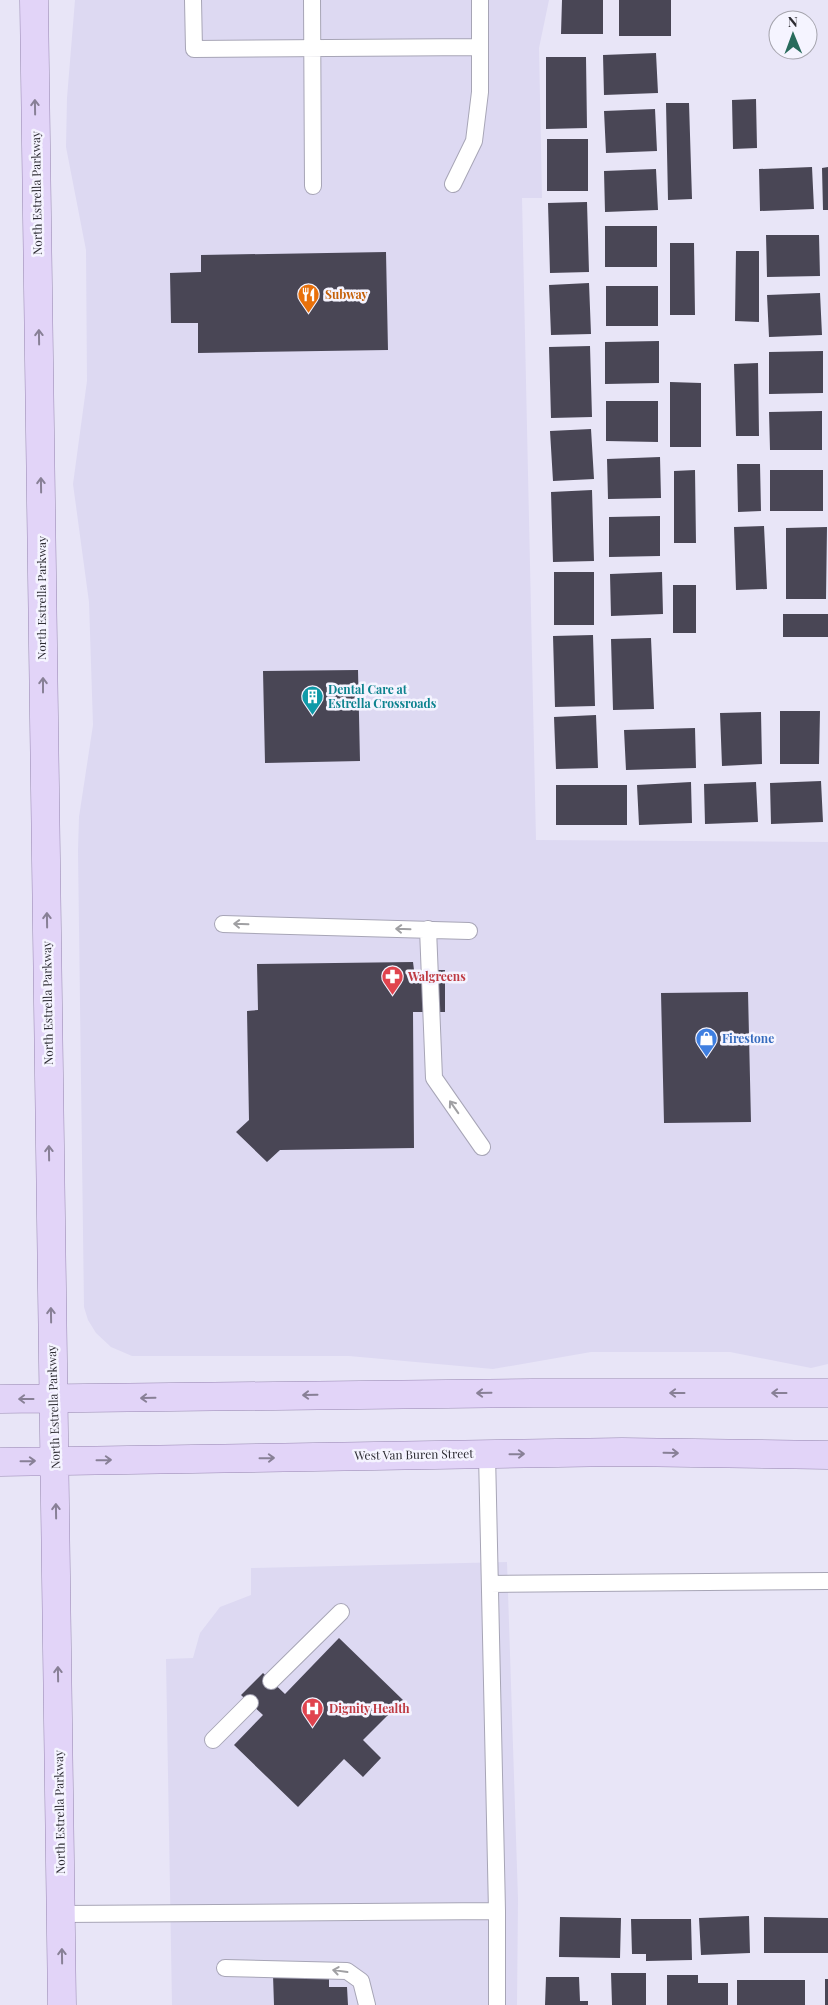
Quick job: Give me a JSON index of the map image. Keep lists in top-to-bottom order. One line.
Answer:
{"streets":{"main road":["North Estrella Parkway","West Van Buren Street"]},"crossings":[["North Estrella Parkway","West Van Buren Street"]],"one_way":["North Estrella Parkway"],"places":{"restaurant":["Subway"],"building":["Dental Care at Estrella Crossroads"],"pharmacy":["Walgreens"],"shop":["Firestone"],"hospital":["Dignity Health"]},"north":"top"}
